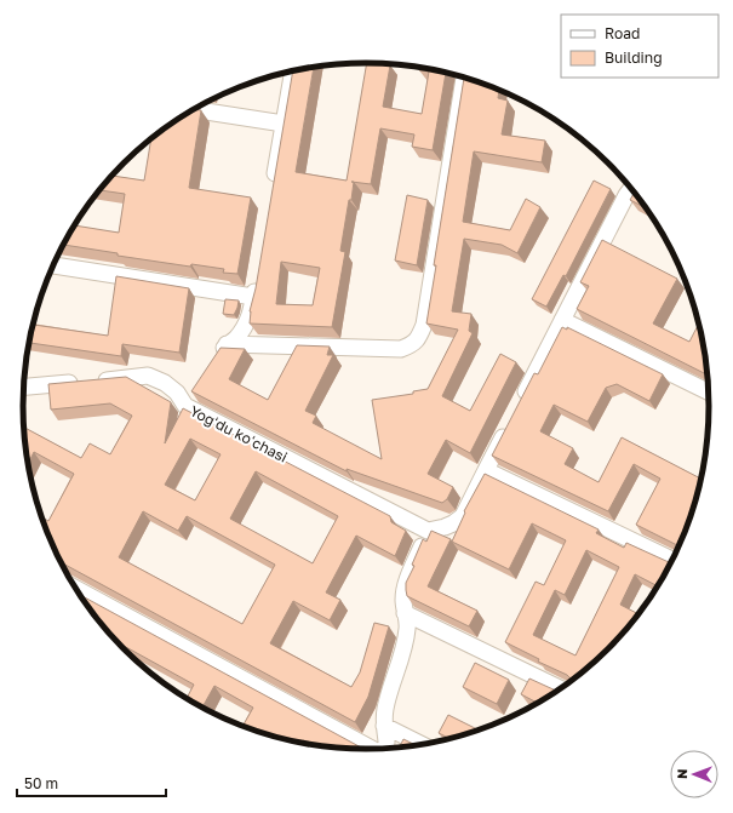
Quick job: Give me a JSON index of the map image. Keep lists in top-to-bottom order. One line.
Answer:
{"streets":{"street":["Yogʻdu koʻchasi"]},"legend":["Road","Building"],"scale_bar":"50 m","north":"left"}
